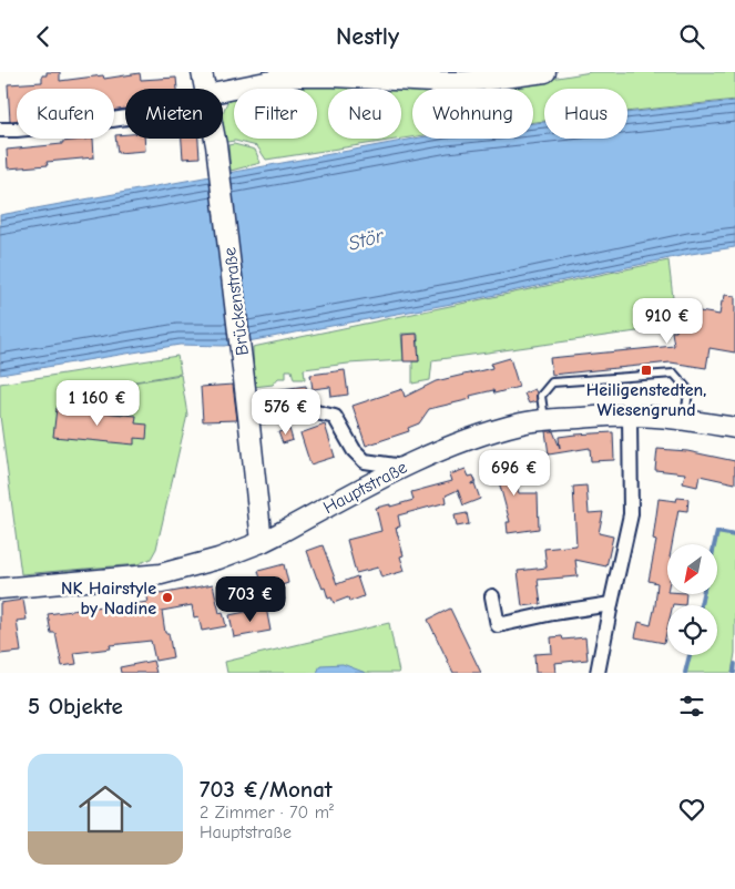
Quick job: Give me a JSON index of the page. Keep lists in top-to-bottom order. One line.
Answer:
{"streets":{"street":["Brückenstraße","Hauptstraße"]},"crossings":[["Brückenstraße","Hauptstraße"]],"water":["Stör"],"places":{"transit":["Heiligenstedten, Wiesengrund"],"other":["NK Hairstyle by Nadine"]},"north":"bottom left","page":{"header":"Nestly","chip":["Kaufen","Mieten","Filter","Neu","Wohnung","Haus"],"price":["910 €","1 160 €","576 €","696 €","703 €"],"heading":"5 Objekte","list":[{"name":"703 €/Monat","note":"2 Zimmer · 70 m² · Hauptstraße"}]}}
